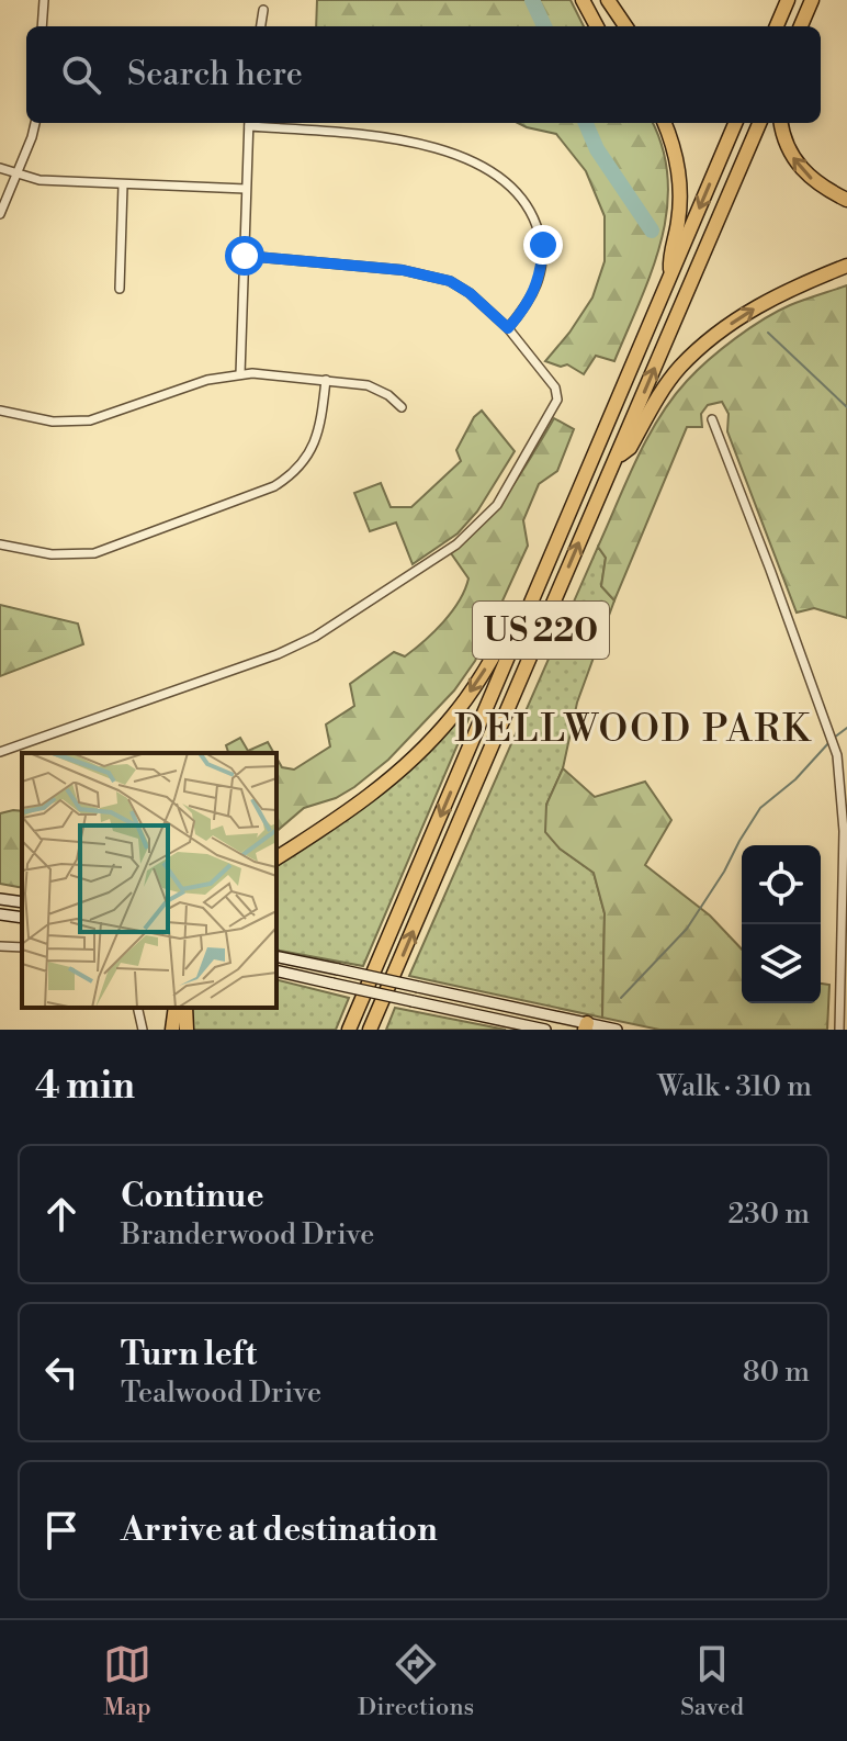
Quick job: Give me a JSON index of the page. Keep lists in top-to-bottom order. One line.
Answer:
{"streets":{"highway":["US 220"]},"districts":["DELLWOOD PARK"],"page":{"search":"Search here","heading":["4 min","Walk · 310 m"],"list":[["Continue","Branderwood Drive","230 m"],["Turn left","Tealwood Drive","80 m"],"Arrive at destination"],"nav":["Map","Directions","Saved"]}}
